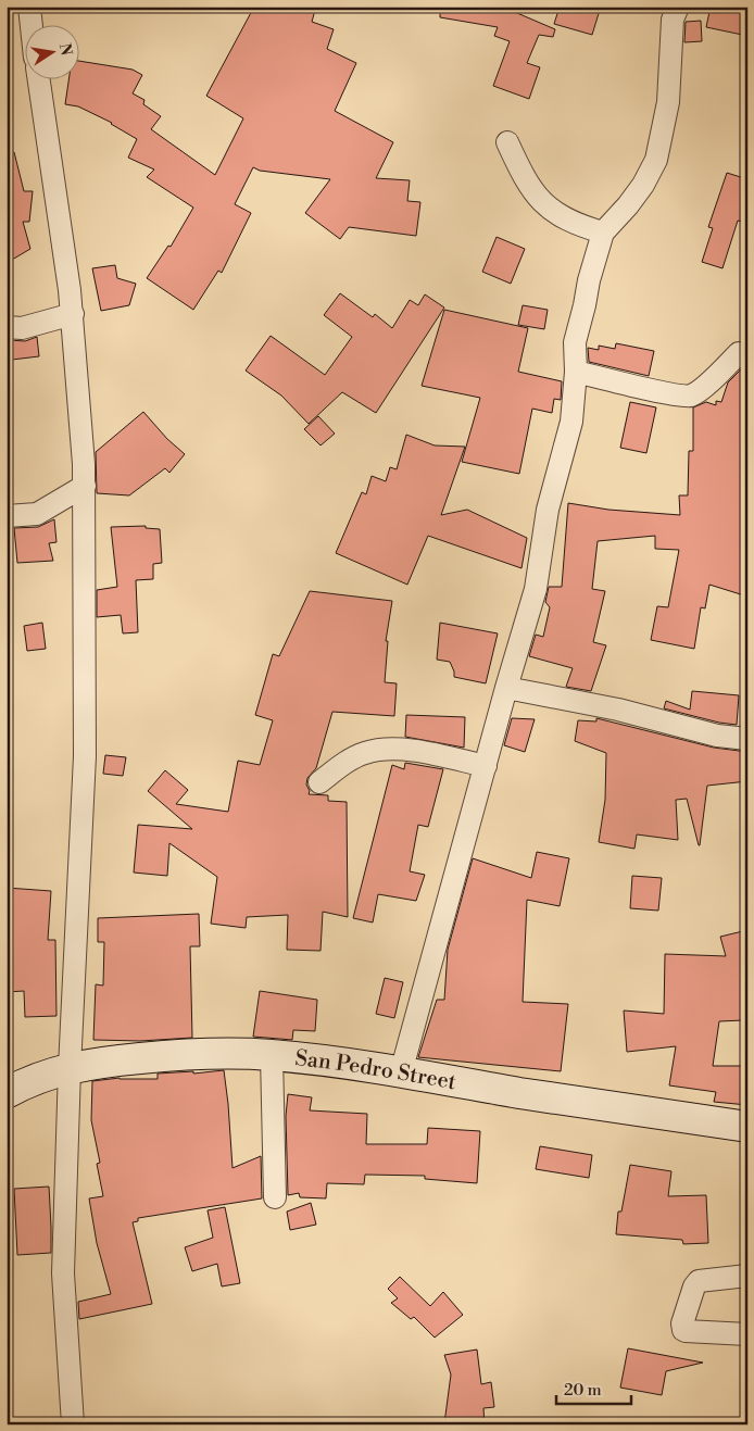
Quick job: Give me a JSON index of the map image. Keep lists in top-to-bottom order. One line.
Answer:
{"streets":{"street":["San Pedro Street"]},"scale_bar":"20 m","north":"right"}
